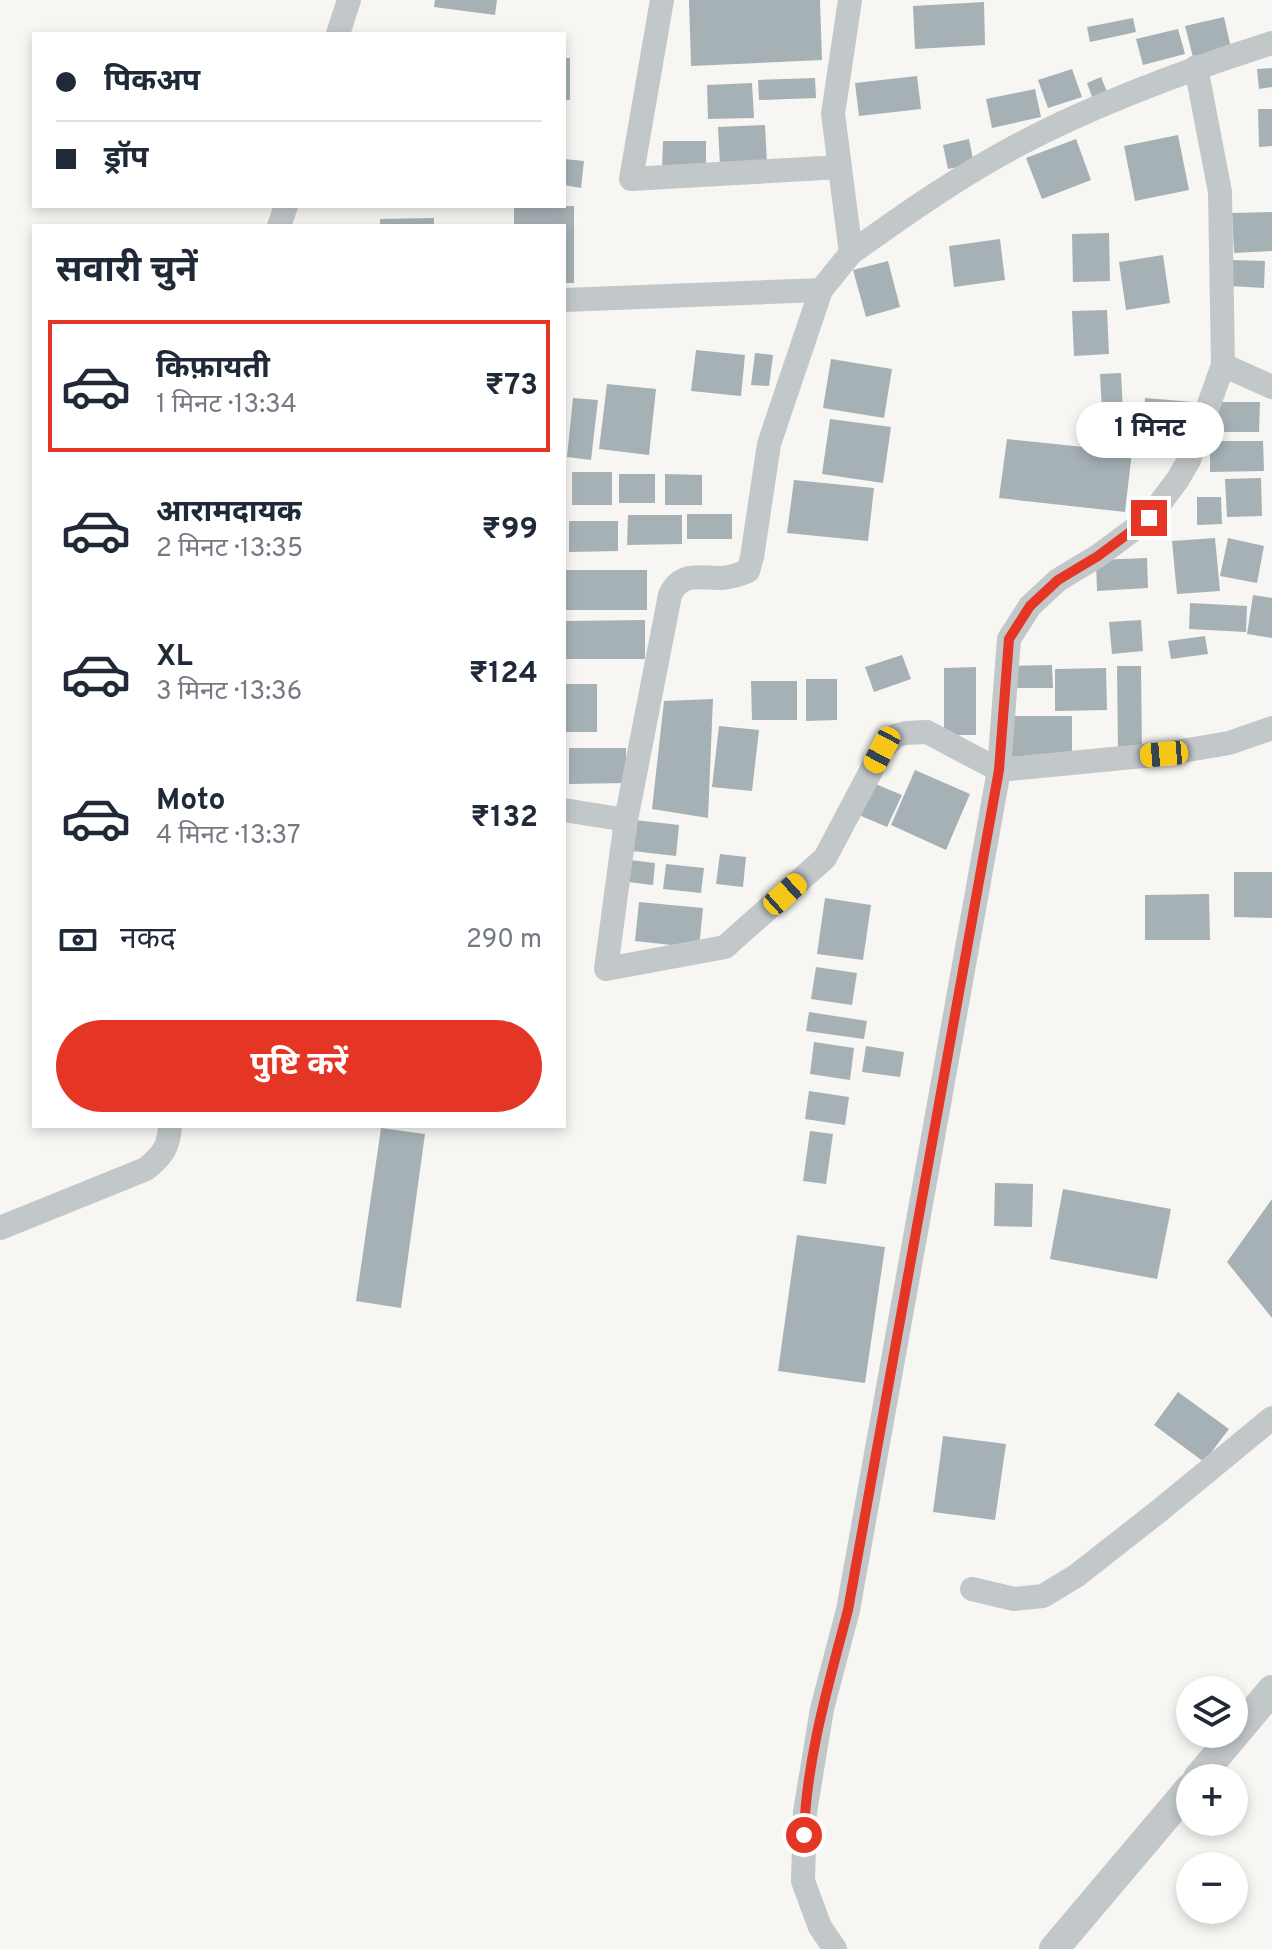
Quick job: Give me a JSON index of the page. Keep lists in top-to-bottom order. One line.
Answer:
{"page":{"banner":["पिकअप","ड्रॉप"],"heading":"सवारी चुनें","list":[{"name":"किफ़ायती","note":"1 मिनट · 13:34","value":"₹73"},{"name":"आरामदायक","note":"2 मिनट · 13:35","value":"₹99"},{"name":"XL","note":"3 मिनट · 13:36","value":"₹124"},{"name":"Moto","note":"4 मिनट · 13:37","value":"₹132"}],"bubble":"1 मिनट","pay":["नकद","290 m"],"buttons":"पुष्टि करें","map_buttons":["+","−"]}}
